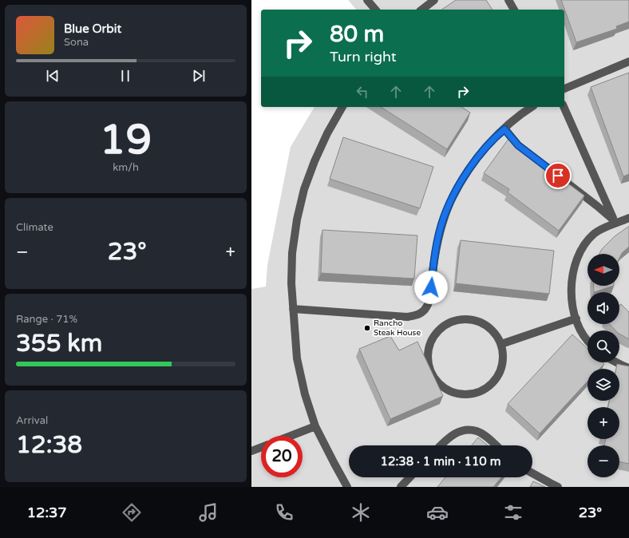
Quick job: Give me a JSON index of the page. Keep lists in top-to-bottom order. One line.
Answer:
{"places":["Rancho Steak House"],"north":"left","page":{"turn":["80 m","Turn right"],"song":["Blue Orbit","Sona"],"tile":[["19","km/h"],"Climate",["Range · 71%","355 km"],["Arrival","12:38"]],"heat":["−","23°","+"],"map_buttons":["+","−"],"limit":"20","trip":"12:38 · 1 min · 110 m","tabs":["12:37","23°"]}}
